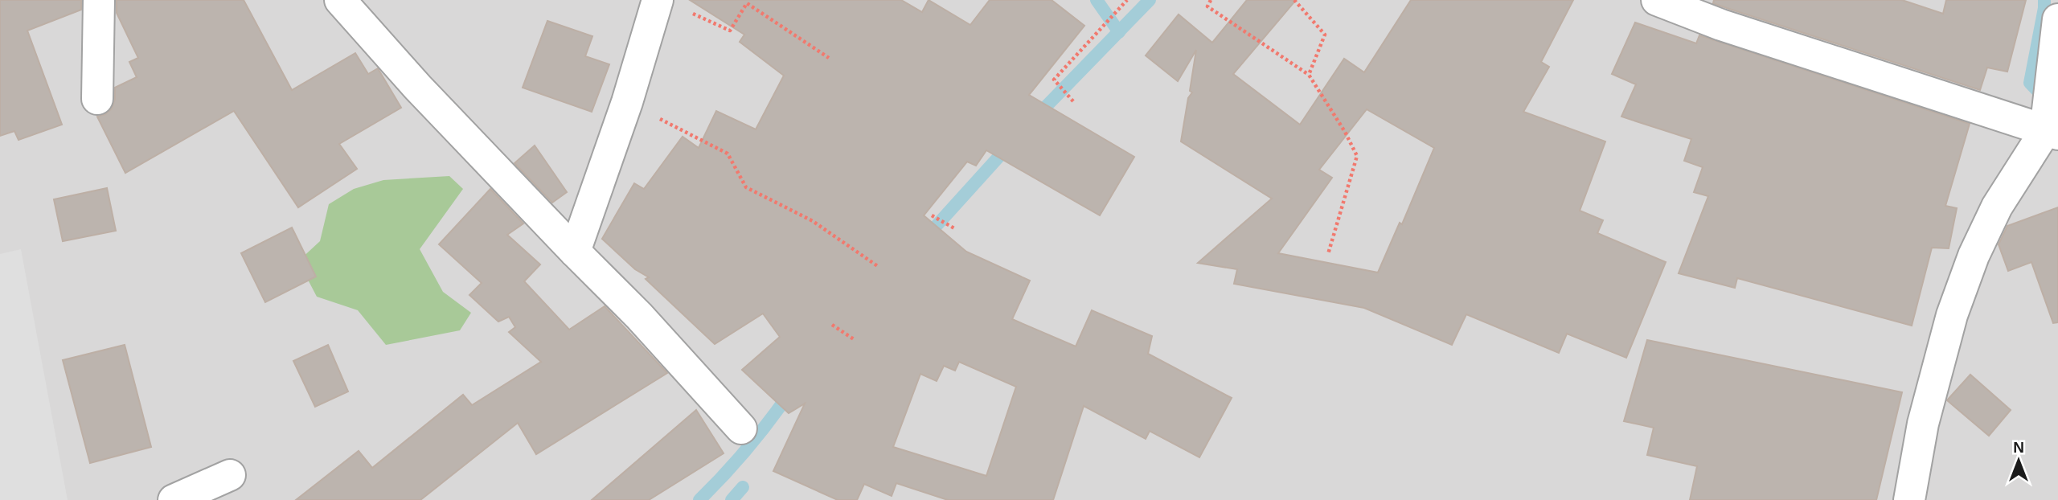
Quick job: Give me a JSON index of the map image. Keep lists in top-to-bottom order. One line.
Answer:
{"north":"top"}
